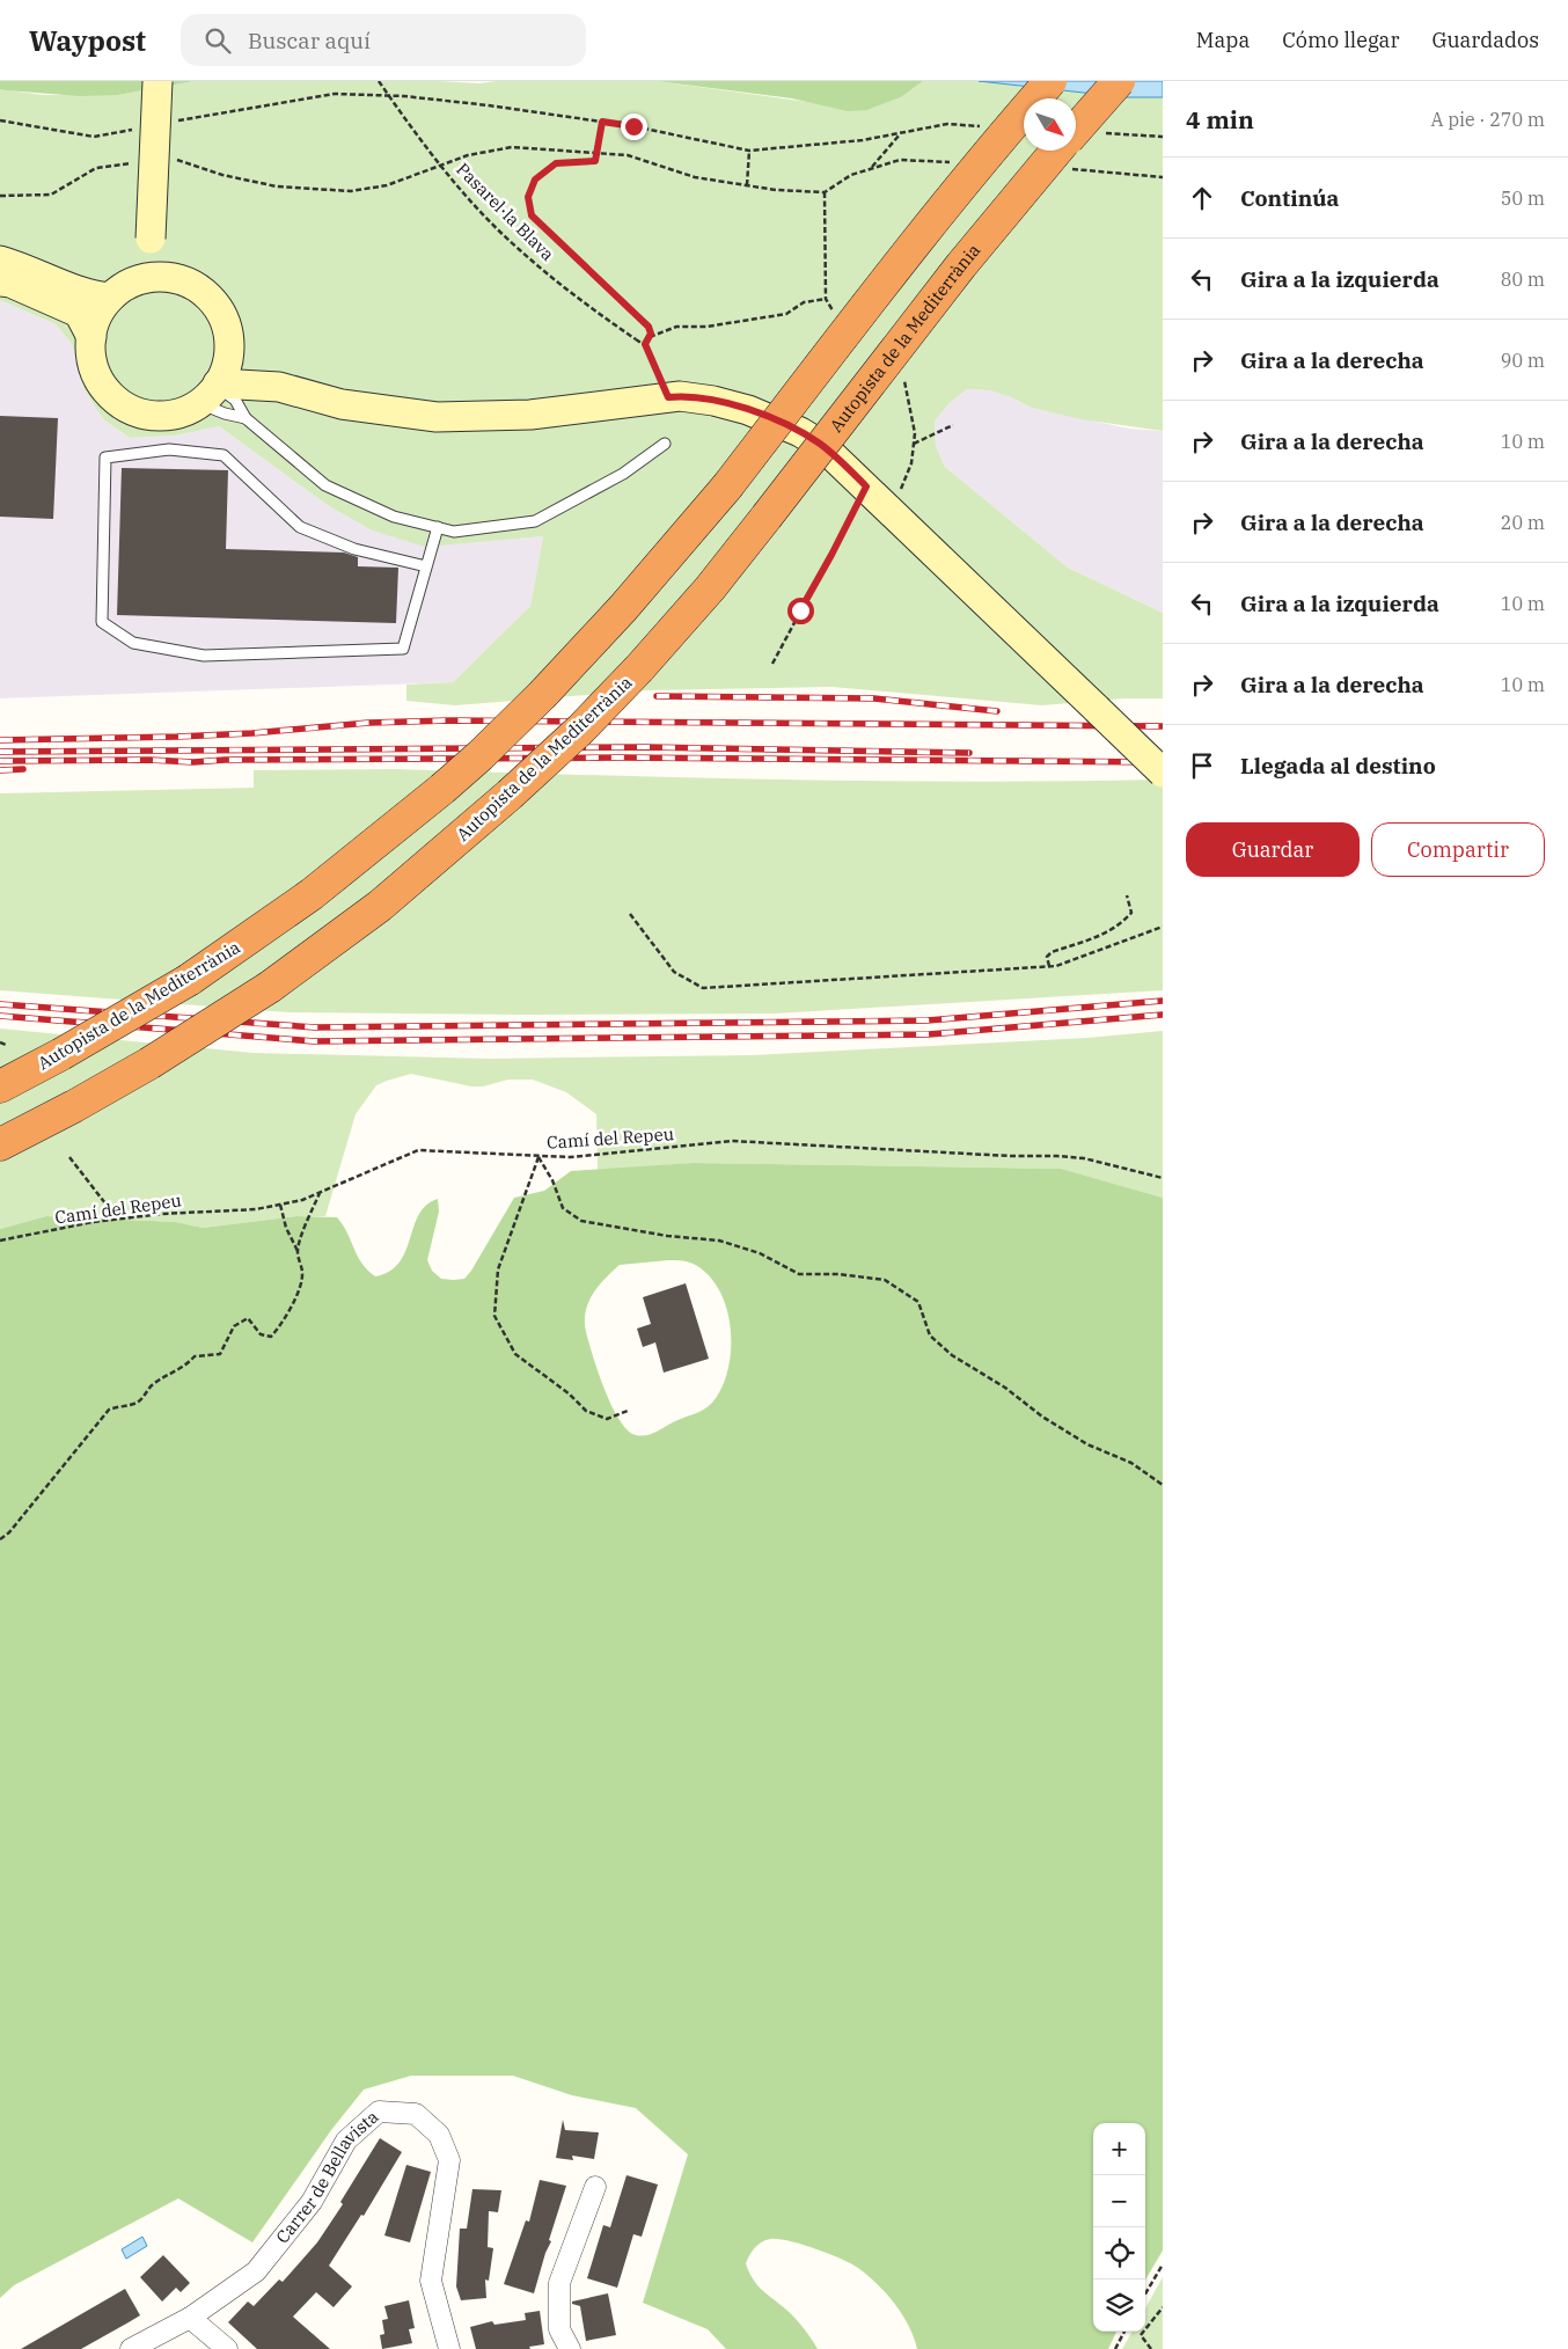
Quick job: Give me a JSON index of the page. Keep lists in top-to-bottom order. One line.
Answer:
{"streets":{"highway":["Autopista de la Mediterrània"],"street":["Carrer de Bellavista"],"path":["Pasarel·la Blava","Camí del Repeu"]},"north":"bottom right","page":{"header":"Waypost","search":"Buscar aquí","nav":["Mapa","Cómo llegar","Guardados"],"heading":["4 min","A pie · 270 m"],"list":[["Continúa","50 m"],["Gira a la izquierda","80 m"],["Gira a la derecha","90 m"],["Gira a la derecha","10 m"],["Gira a la derecha","20 m"],["Gira a la izquierda","10 m"],["Gira a la derecha","10 m"],"Llegada al destino"],"buttons":["Guardar","Compartir"],"map_buttons":["+","−"]}}
